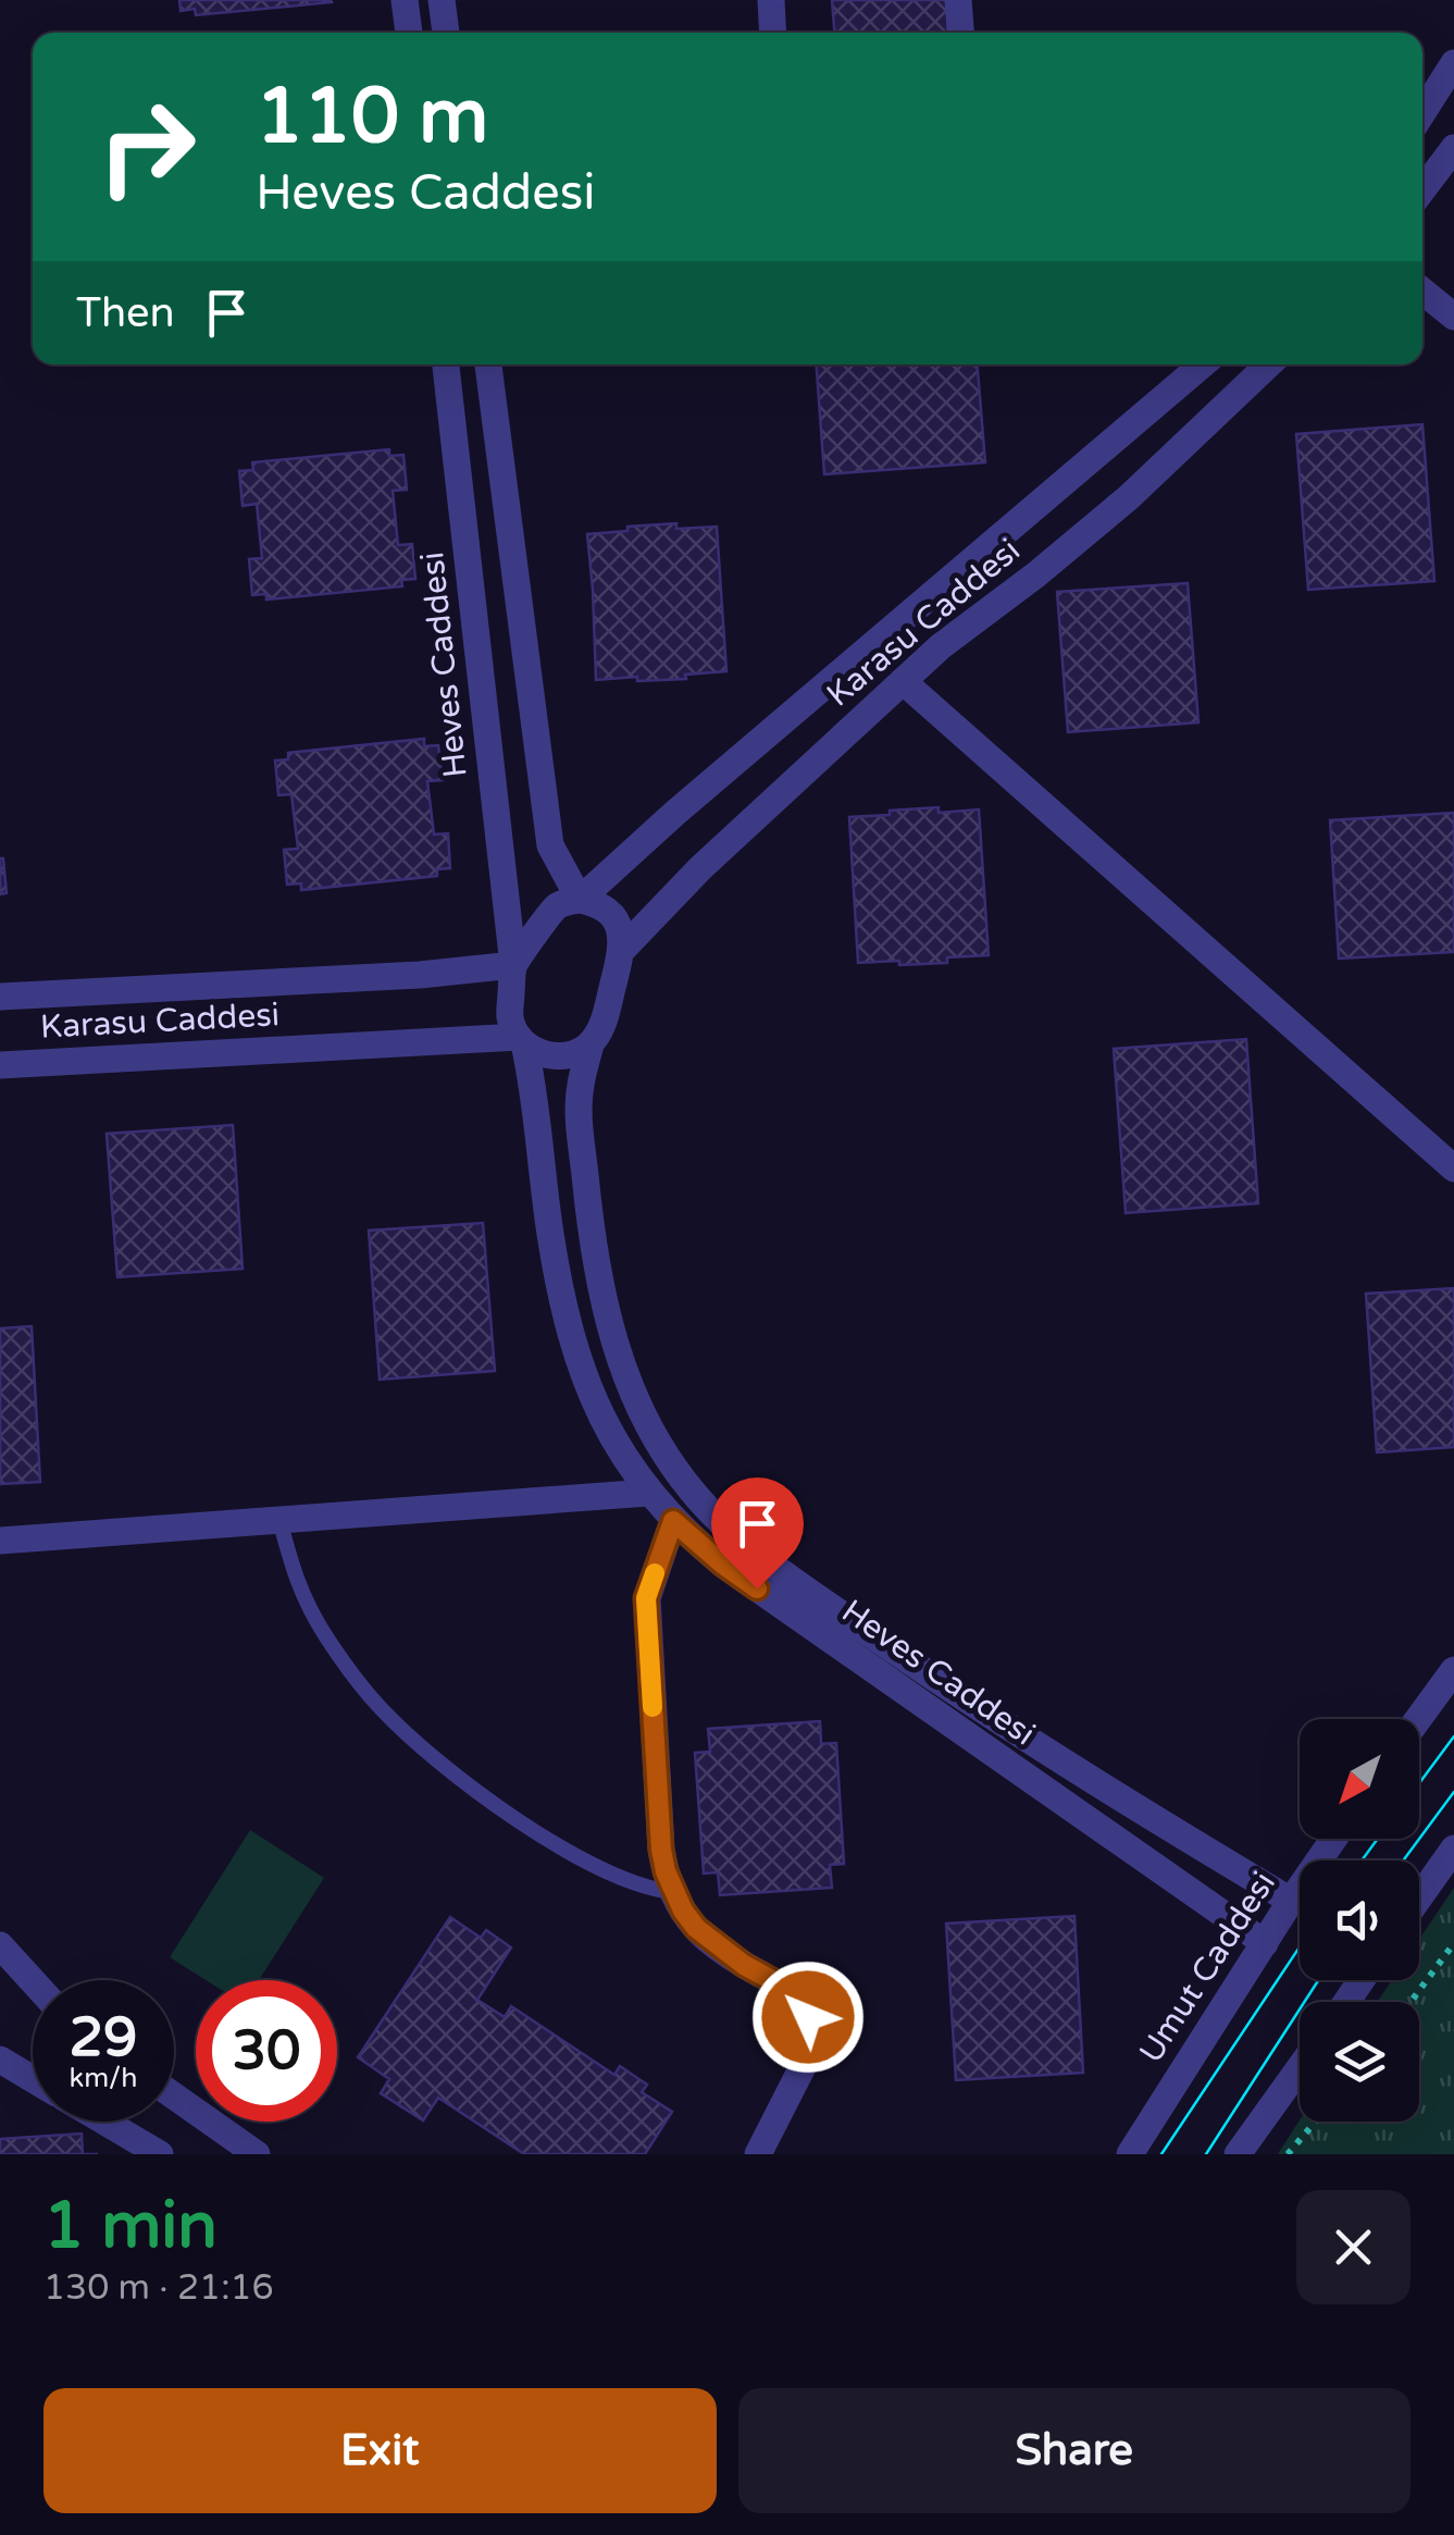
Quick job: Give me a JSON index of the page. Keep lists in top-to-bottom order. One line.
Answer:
{"streets":{"street":["Karasu Caddesi","Heves Caddesi","Umut Caddesi"]},"crossings":[["Karasu Caddesi","Heves Caddesi"],["Heves Caddesi","Umut Caddesi"]],"north":"bottom left","page":{"turn":["110 m","Heves Caddesi"],"then":"Then","speed":"29 km/h","limit":"30","heading":["1 min","130 m · 21:16"],"buttons":["Exit","Share"]}}
